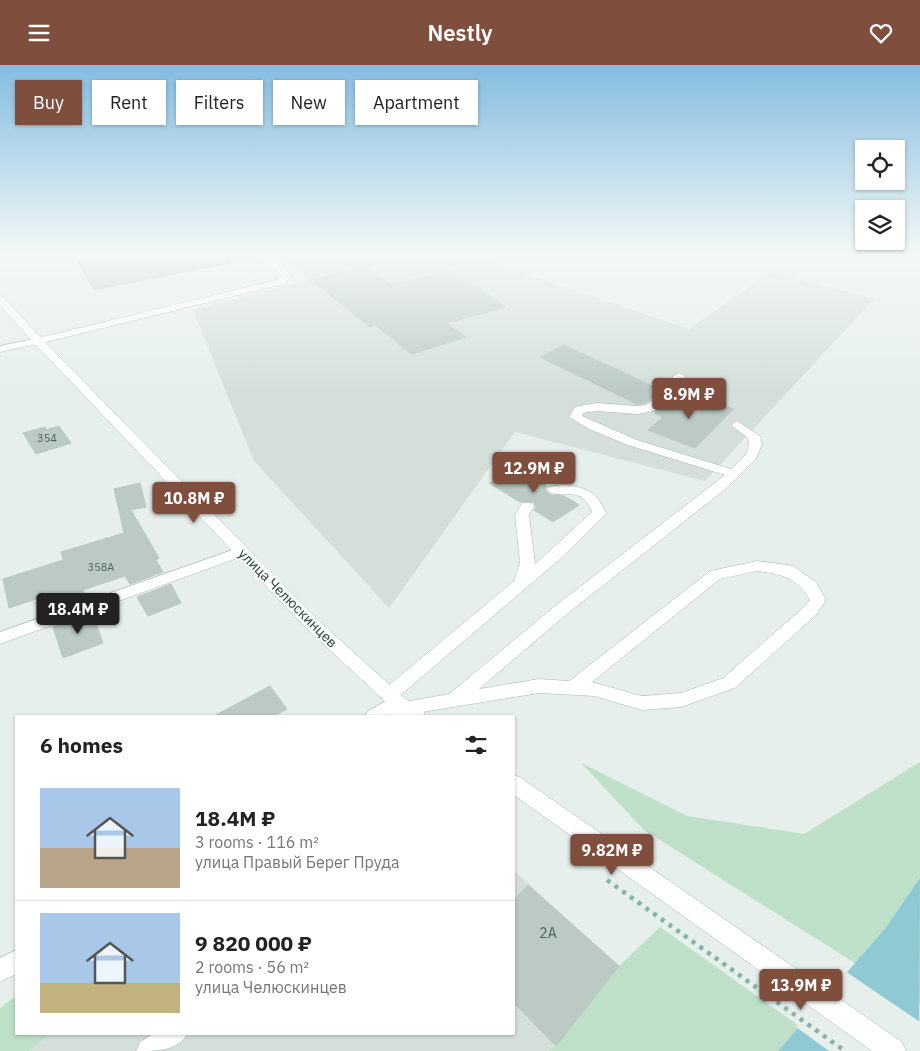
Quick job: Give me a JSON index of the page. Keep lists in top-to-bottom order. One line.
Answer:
{"streets":{"main road":["улица Челюскинцев"]},"house_numbers":["354","358А","2А"],"page":{"header":"Nestly","chip":["Buy","Rent","Filters","New","Apartment"],"price":["8.9M ₽","12.9M ₽","10.8M ₽","18.4M ₽","9.82M ₽","13.9M ₽"],"heading":"6 homes","list":[{"name":"18.4M ₽","note":"3 rooms · 116 m² · улица Правый Берег Пруда"},{"name":"9 820 000 ₽","note":"2 rooms · 56 m² · улица Челюскинцев"}]}}
